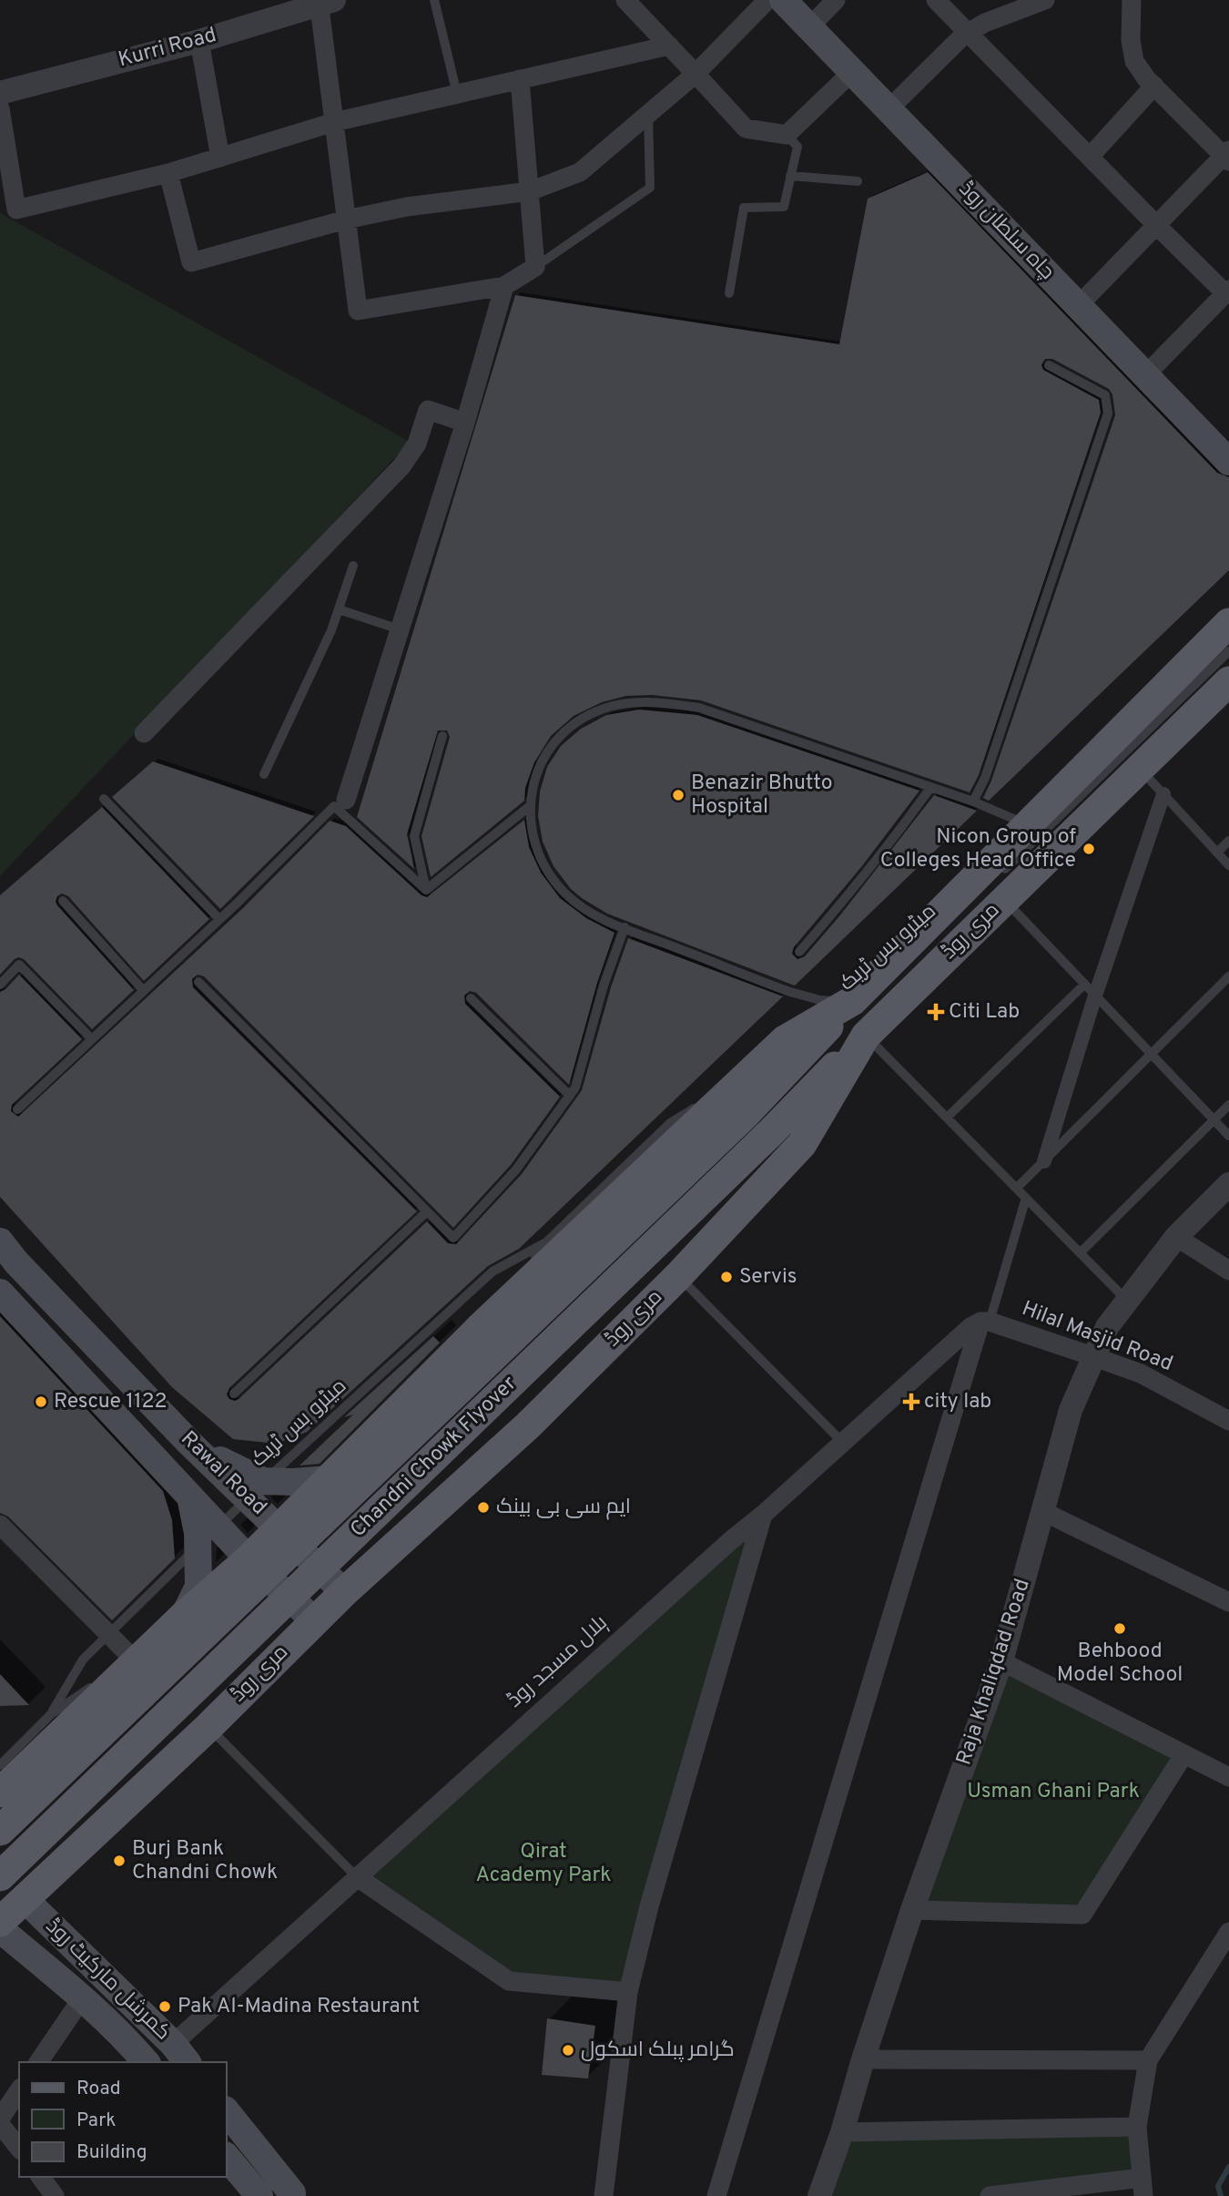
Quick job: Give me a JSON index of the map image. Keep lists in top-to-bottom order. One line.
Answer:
{"streets":{"main road":["چاہ سلطان روڈ","مری روڈ","Chandni Chowk Flyover","Rawal Road","کمرشل مارکیٹ روڈ"],"street":["Kurri Road","Hilal Masjid Road","ہلال مسجد روڈ","Raja Khaliqdad Road"],"lane":["میٹرو بس ٹریک"]},"crossings":[["مری روڈ","Chandni Chowk Flyover"],["مری روڈ","Rawal Road"],["مری روڈ","کمرشل مارکیٹ روڈ"],["Hilal Masjid Road","ہلال مسجد روڈ"],["Hilal Masjid Road","Raja Khaliqdad Road"],["ہلال مسجد روڈ","کمرشل مارکیٹ روڈ"]],"parks":["Usman Ghani Park","Qirat Academy Park"],"places":{"other":["Benazir Bhutto Hospital","Nicon Group of Colleges Head Office","Servis","Rescue 1122","ایم سی بی بینک","Behbood Model School","Burj Bank Chandni Chowk","Pak Al-Madina Restaurant","گرامر پبلک اسکول"],"health":["Citi Lab","city lab"]},"legend":["Road","Park","Building"]}
